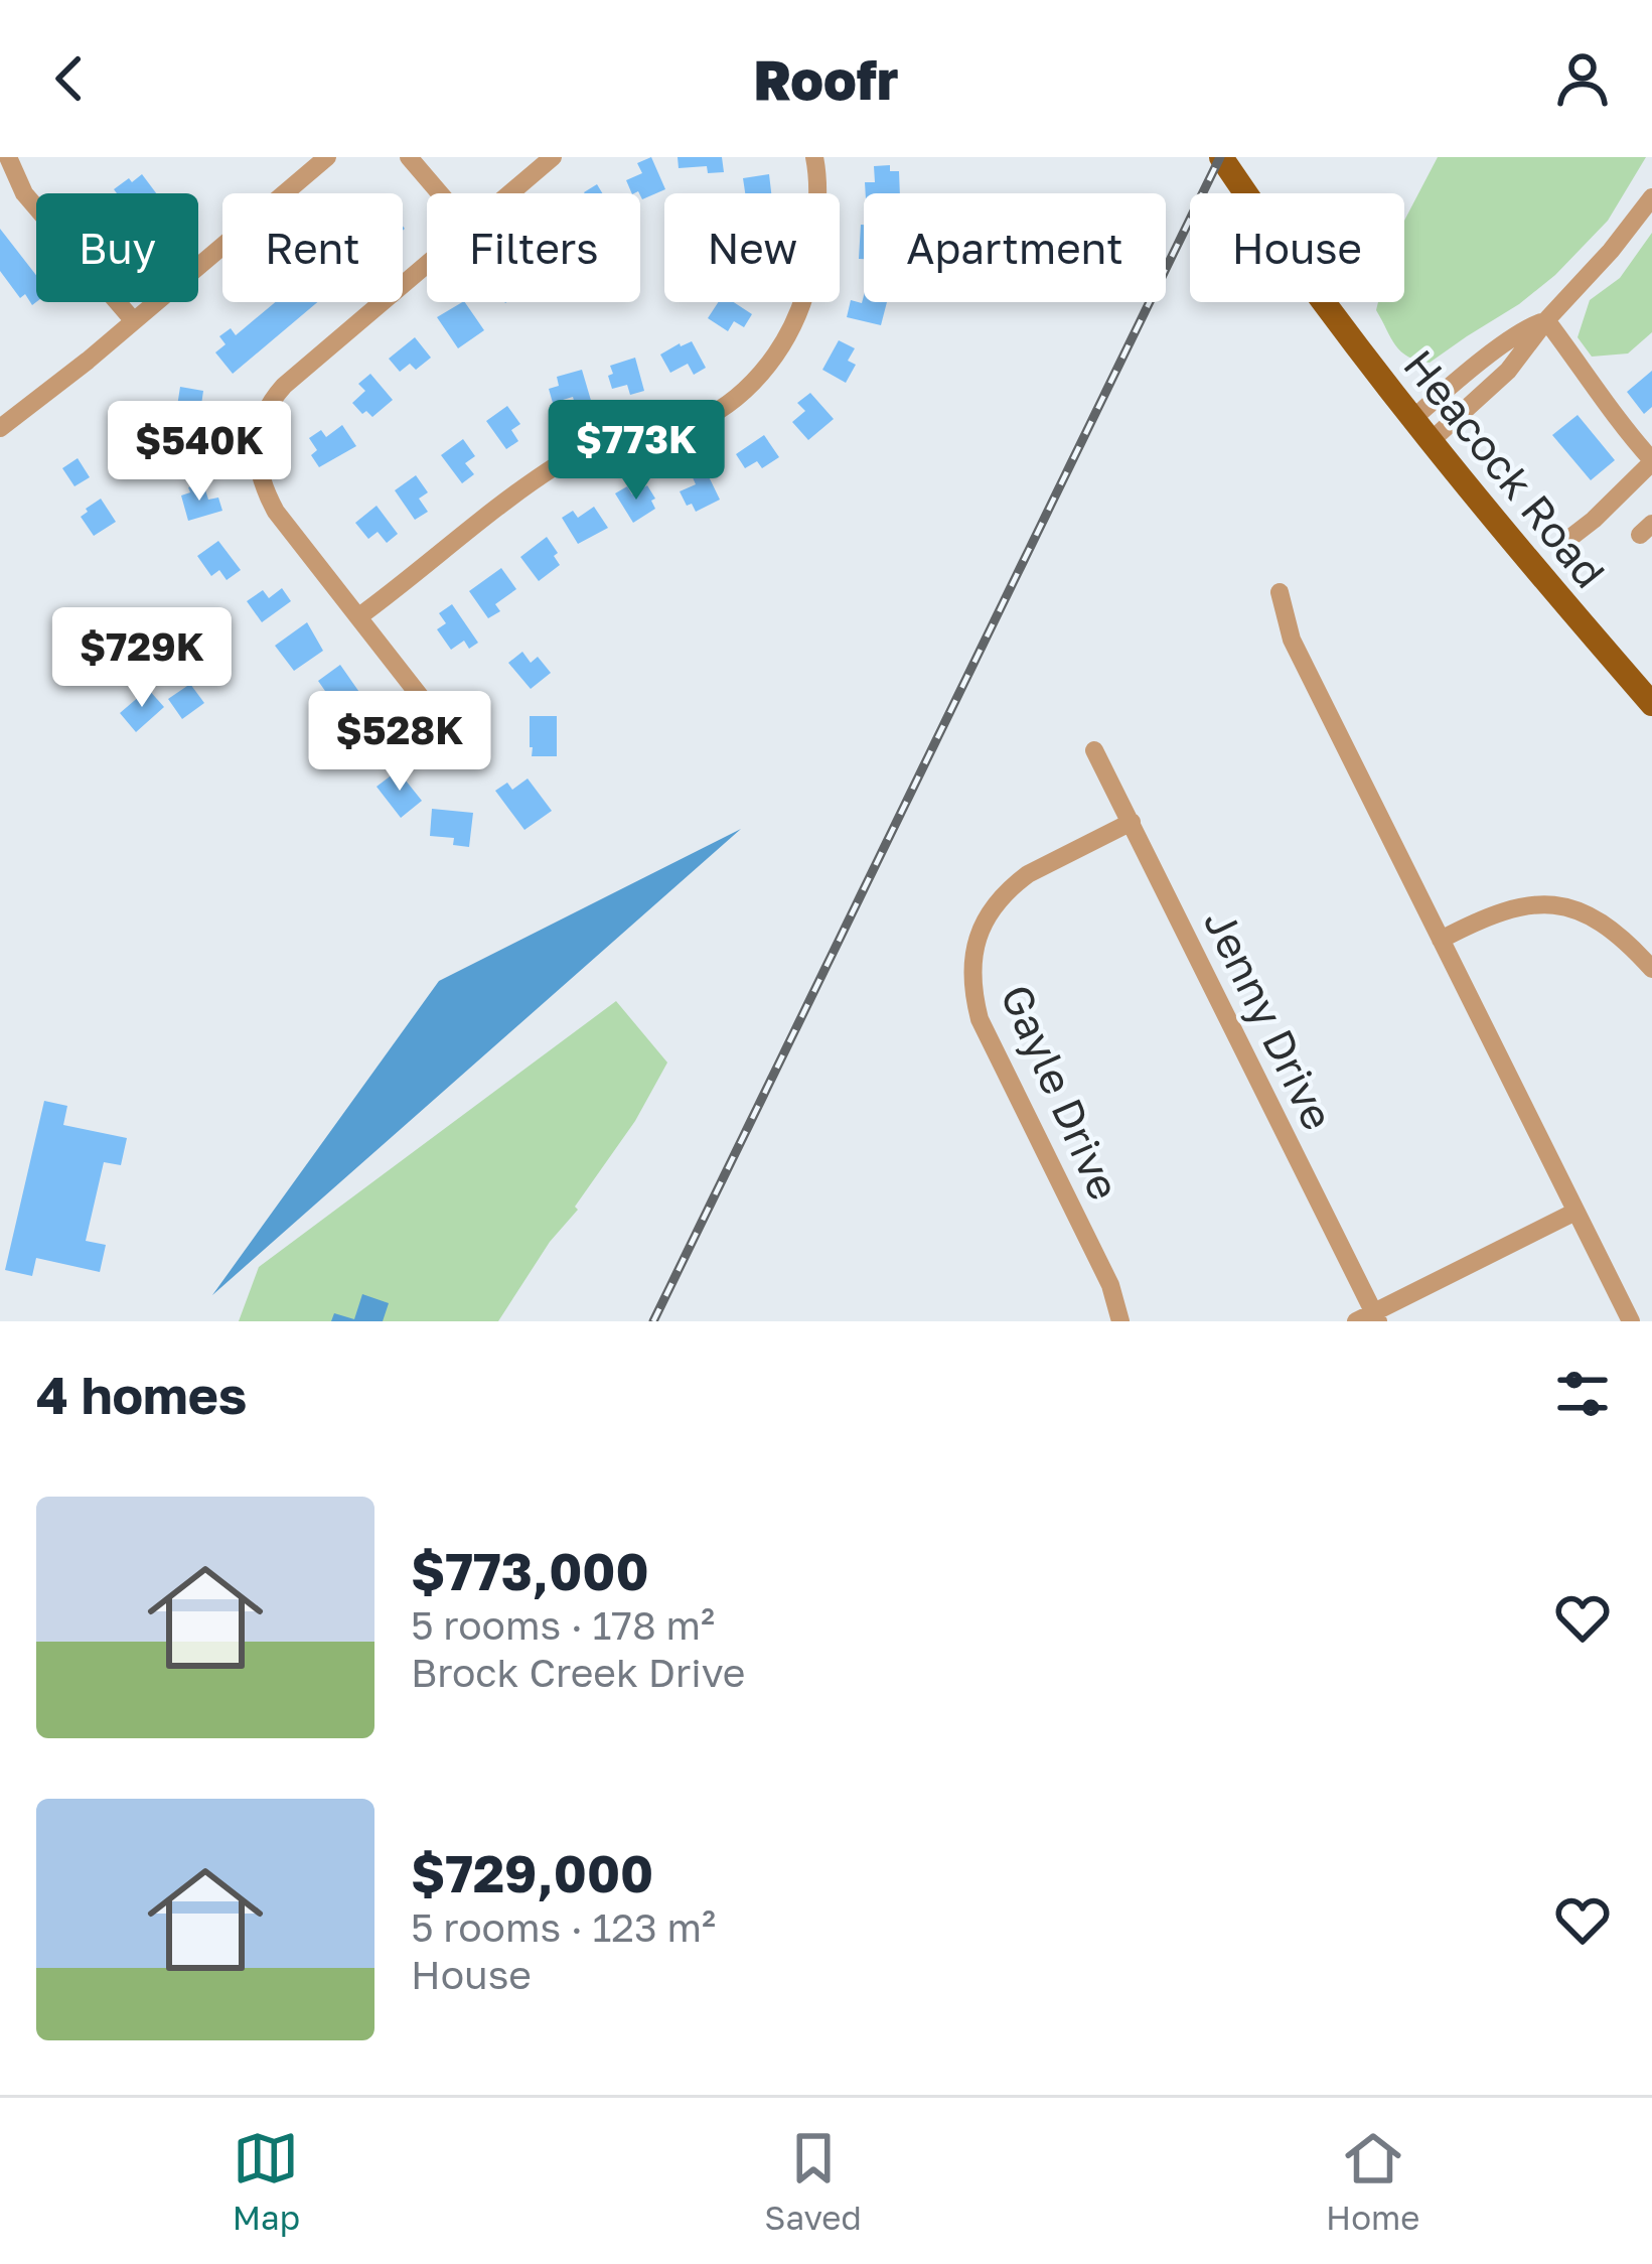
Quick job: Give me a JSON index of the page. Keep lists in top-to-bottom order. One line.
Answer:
{"streets":{"main road":["Heacock Road"],"street":["Jenny Drive","Gayle Drive"]},"crossings":[["Jenny Drive","Gayle Drive"]],"page":{"header":"Roofr","chip":["Buy","Rent","Filters","New","Apartment","House"],"price":["$773K","$540K","$729K","$528K"],"heading":"4 homes","list":[{"name":"$773,000","note":"5 rooms · 178 m² · Brock Creek Drive"},{"name":"$729,000","note":"5 rooms · 123 m² · House"}],"tabs":["Map","Saved","Home"]}}
